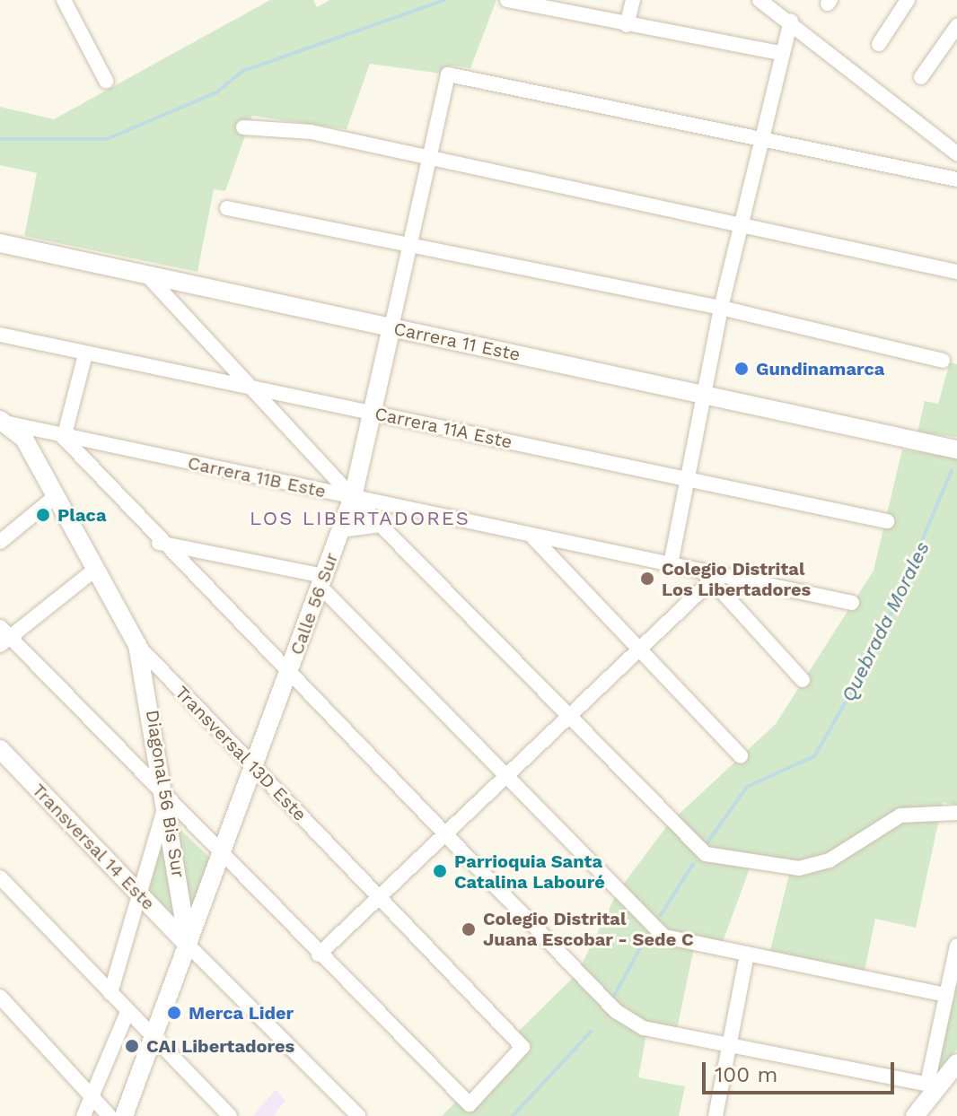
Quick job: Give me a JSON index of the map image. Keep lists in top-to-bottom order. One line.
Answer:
{"streets":{"street":["Carrera 11 Este","Carrera 11A Este","Carrera 11B Este","Calle 56 Sur","Transversal 13D Este","Diagonal 56 Bis Sur","Transversal 14 Este"]},"crossings":[["Carrera 11 Este","Calle 56 Sur"],["Carrera 11A Este","Calle 56 Sur"],["Carrera 11B Este","Calle 56 Sur"],["Carrera 11B Este","Transversal 13D Este"],["Calle 56 Sur","Transversal 13D Este"],["Calle 56 Sur","Diagonal 56 Bis Sur"],["Calle 56 Sur","Transversal 14 Este"],["Transversal 13D Este","Diagonal 56 Bis Sur"],["Diagonal 56 Bis Sur","Transversal 14 Este"]],"districts":["LOS LIBERTADORES"],"water":["Quebrada Morales"],"places":["Gundinamarca","Placa","Colegio Distrital Los Libertadores","Parrioquia Santa Catalina Labouré","Colegio Distrital Juana Escobar - Sede C","Merca Lider","CAI Libertadores"],"scale_bar":"100 m"}
